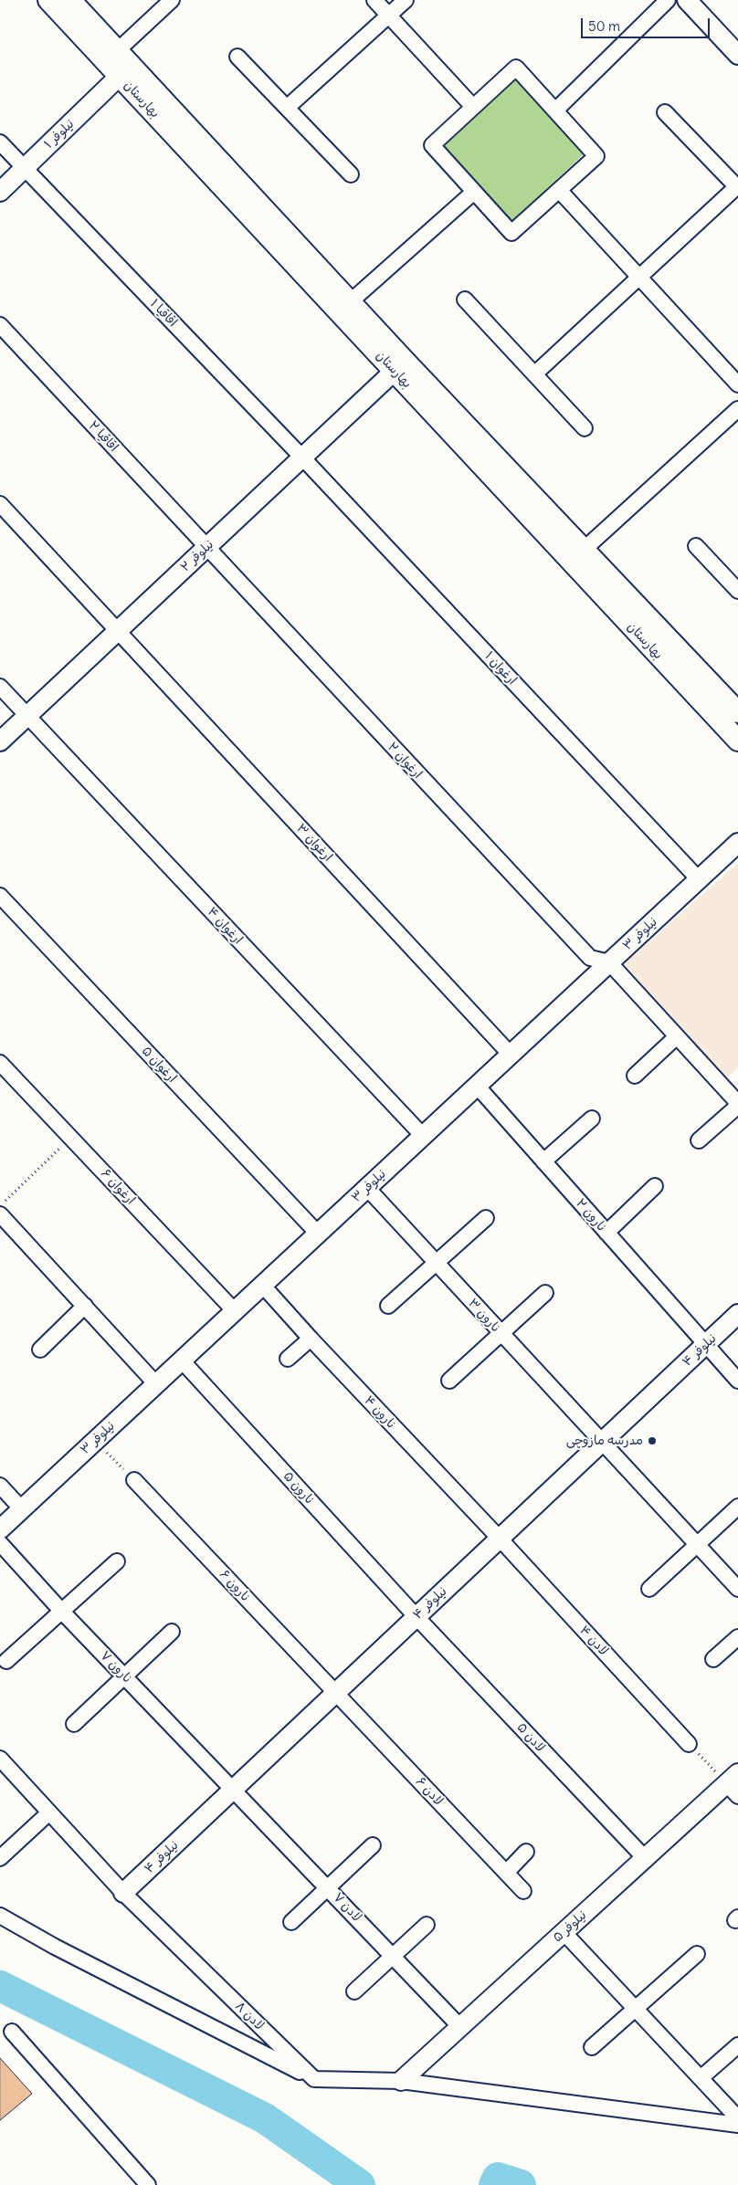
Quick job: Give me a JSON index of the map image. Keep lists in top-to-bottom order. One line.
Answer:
{"streets":{"main road":["بهارستان"],"street":["نیلوفر ۱","اقاقیا ۱","اقاقیا ۲","نیلوفر ۲","ارغوان ۱","ارغوان ۲","ارغوان ۳","ارغوان ۴","نیلوفر ۳","ارغوان ۵","ارغوان ۶","نارون ۲","نارون ۳","نیلوفر ۴","نارون ۴","نارون ۵","نارون ۶","لادن ۴","نارون ۷","لادن ۵","لادن ۶","لادن ۷","نیلوفر ۵","لادن ۸"]},"crossings":[["بهارستان","نیلوفر ۱"],["بهارستان","نیلوفر ۲"],["نیلوفر ۱","اقاقیا ۱"],["اقاقیا ۱","نیلوفر ۲"],["اقاقیا ۱","ارغوان ۱"],["اقاقیا ۲","نیلوفر ۲"],["اقاقیا ۲","ارغوان ۲"],["نیلوفر ۲","ارغوان ۱"],["نیلوفر ۲","ارغوان ۲"],["نیلوفر ۲","ارغوان ۳"],["نیلوفر ۲","ارغوان ۴"],["ارغوان ۱","نیلوفر ۳"],["ارغوان ۲","نیلوفر ۳"],["ارغوان ۳","نیلوفر ۳"],["ارغوان ۴","نیلوفر ۳"],["نیلوفر ۳","ارغوان ۵"],["نیلوفر ۳","ارغوان ۶"],["نیلوفر ۳","نارون ۲"],["نیلوفر ۳","نارون ۳"],["نیلوفر ۳","نارون ۴"],["نیلوفر ۳","نارون ۵"],["نارون ۲","نیلوفر ۴"],["نارون ۳","نیلوفر ۴"],["نیلوفر ۴","نارون ۴"],["نیلوفر ۴","نارون ۵"],["نیلوفر ۴","نارون ۶"],["نیلوفر ۴","لادن ۴"],["نیلوفر ۴","نارون ۷"],["نیلوفر ۴","لادن ۵"],["نیلوفر ۴","لادن ۶"],["نیلوفر ۴","لادن ۷"],["نیلوفر ۴","لادن ۸"],["نارون ۴","لادن ۴"],["نارون ۵","لادن ۵"],["نارون ۶","لادن ۶"],["نارون ۷","لادن ۷"],["لادن ۵","نیلوفر ۵"],["لادن ۷","نیلوفر ۵"]],"places":["مدرسه مازوچی"],"scale_bar":"50 m"}
